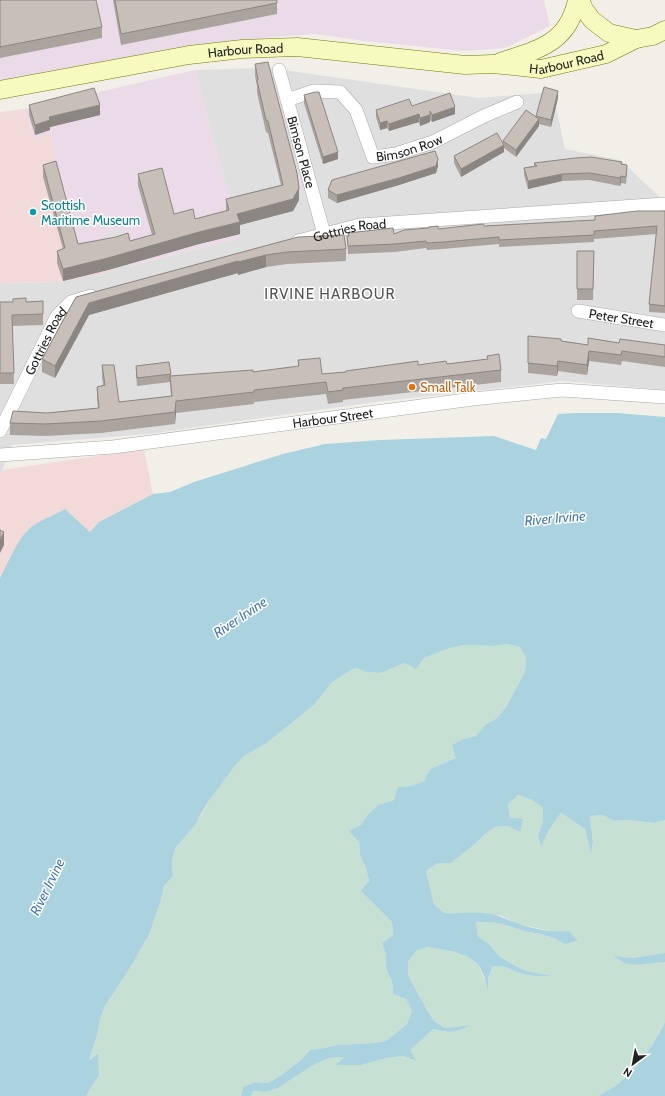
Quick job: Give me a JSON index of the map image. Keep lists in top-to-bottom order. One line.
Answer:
{"streets":{"street":["Harbour Road","Bimson Row","Bimson Place","Gottries Road","Peter Street","Harbour Street"]},"crossings":[["Bimson Row","Bimson Place"],["Bimson Place","Gottries Road"]],"districts":["IRVINE HARBOUR"],"water":["River Irvine"],"places":["Scottish Maritime Museum","Small Talk"],"north":"bottom left"}
